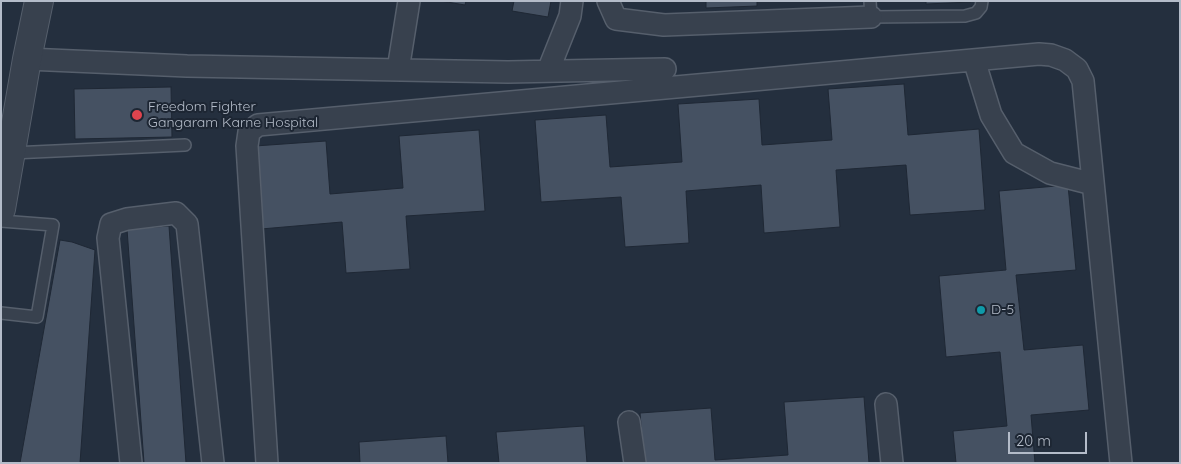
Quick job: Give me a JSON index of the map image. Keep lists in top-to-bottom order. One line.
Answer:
{"places":["Freedom Fighter Gangaram Karne Hospital","D-5"],"scale_bar":"20 m"}
